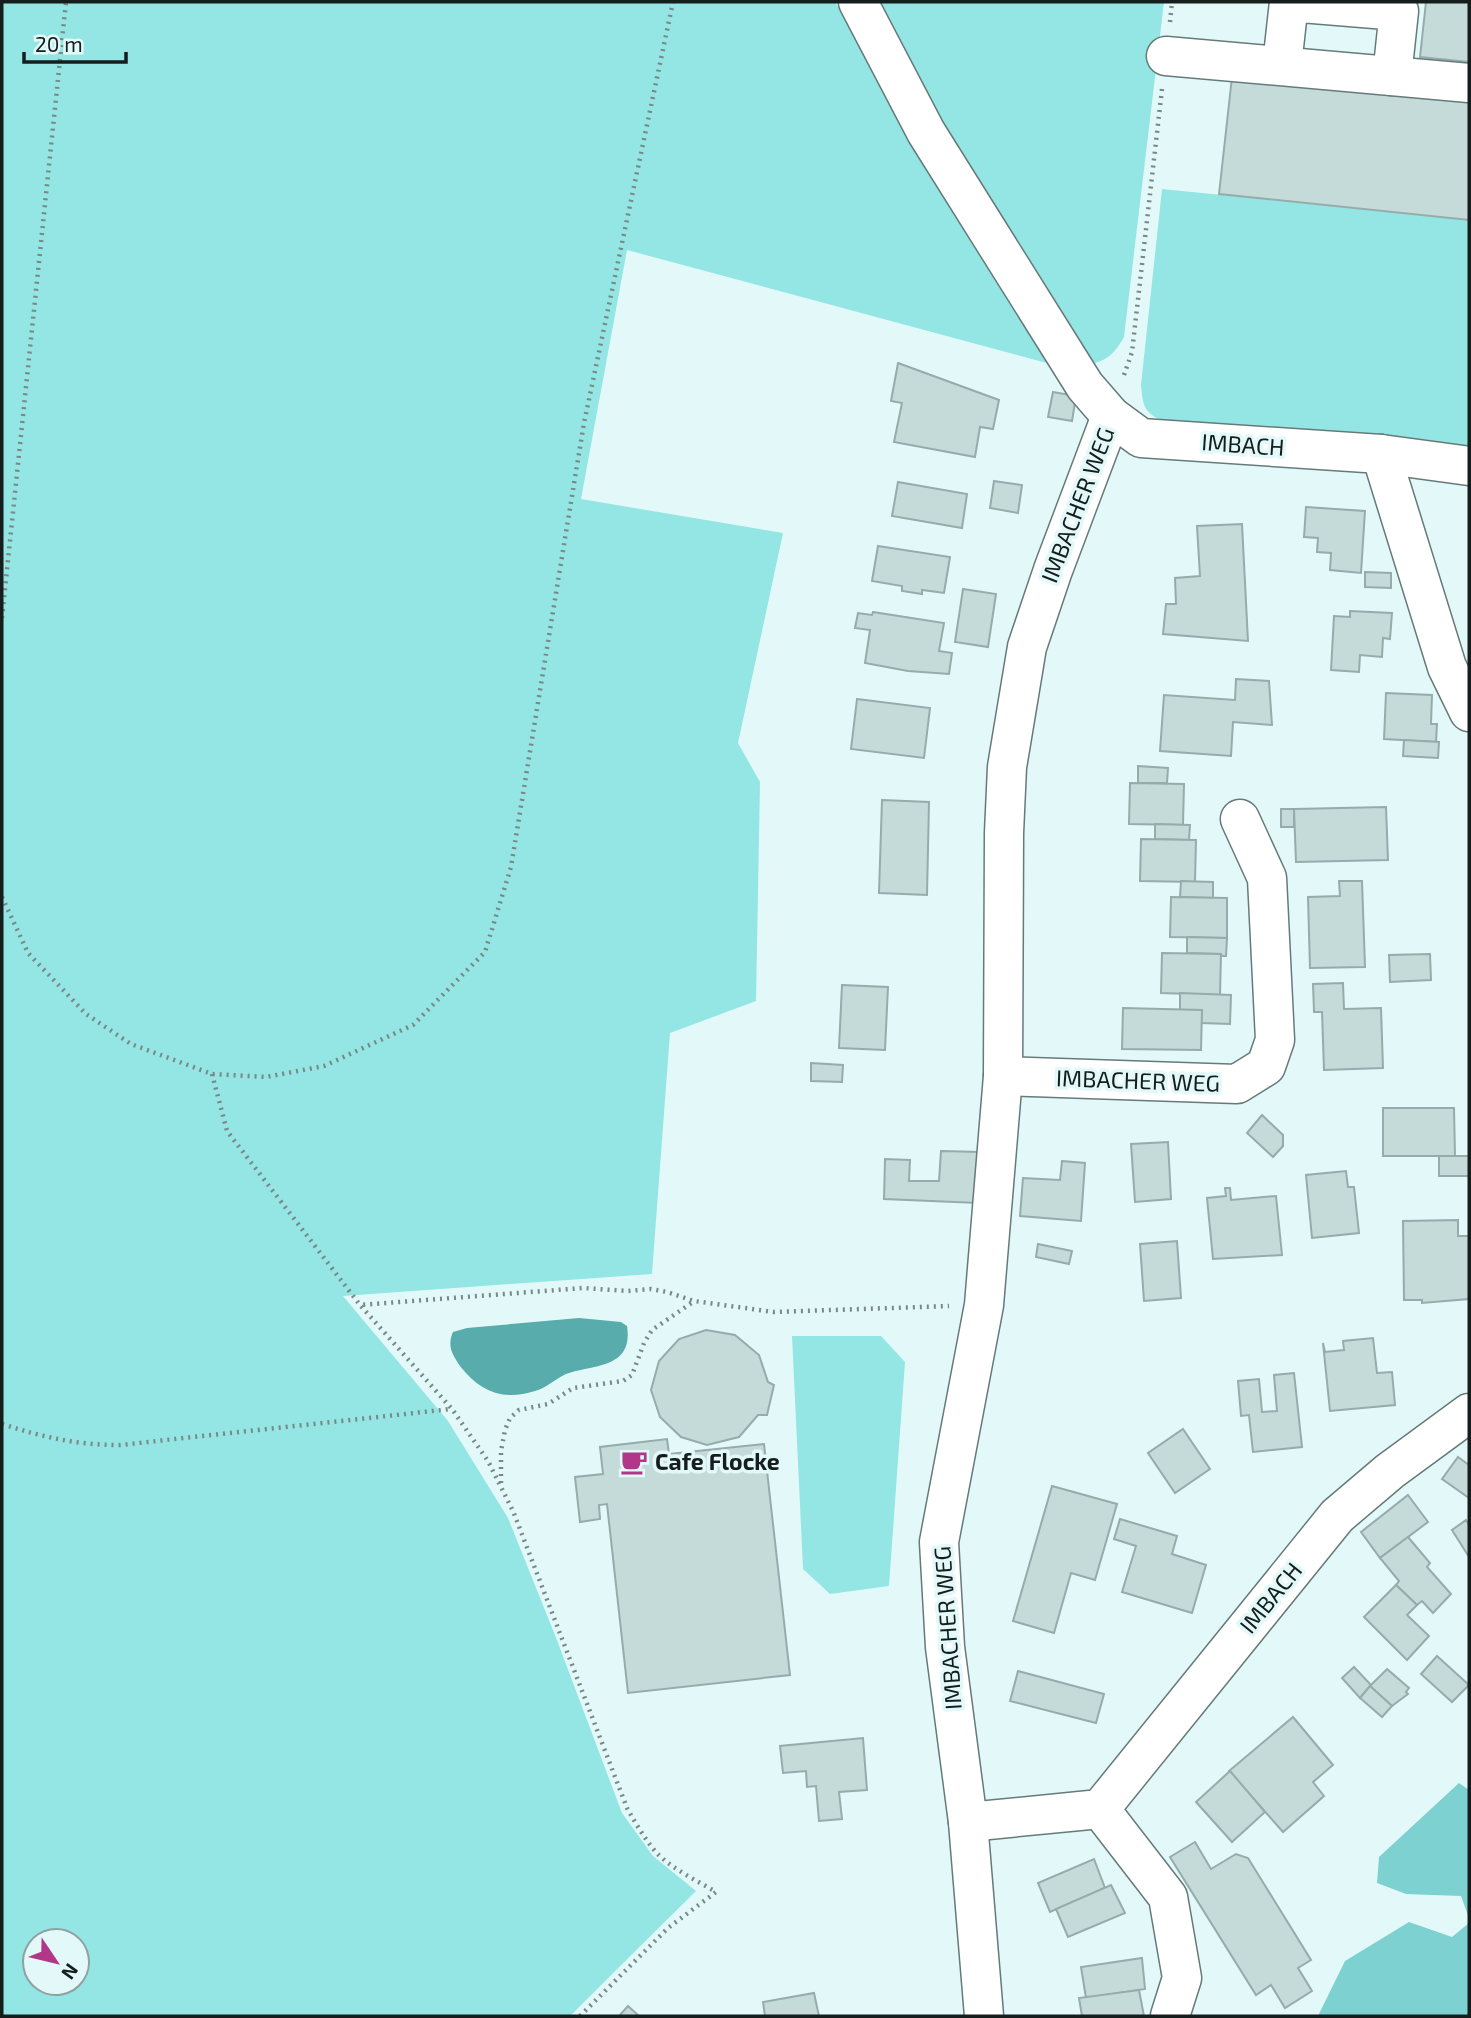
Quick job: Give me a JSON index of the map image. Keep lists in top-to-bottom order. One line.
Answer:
{"streets":{"street":["IMBACH","IMBACHER WEG"]},"crossings":[["IMBACH","IMBACHER WEG"]],"places":{"cafe":["Cafe Flocke"]},"scale_bar":"20 m","north":"bottom right"}
